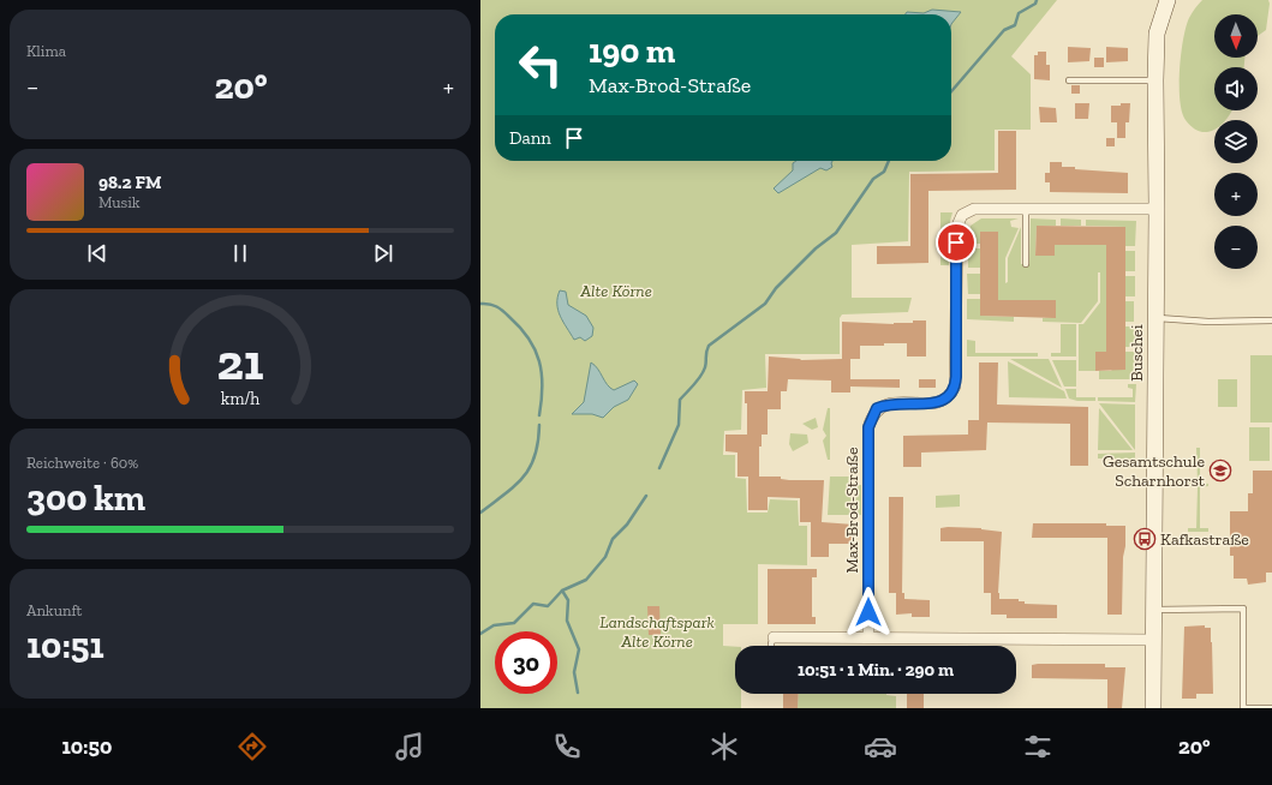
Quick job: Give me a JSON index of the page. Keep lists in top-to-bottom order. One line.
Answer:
{"streets":{"street":["Buschei","Max-Brod-Straße"]},"crossings":[["Buschei","Max-Brod-Straße"]],"parks":["Alte Körne","Landschaftspark Alte Körne"],"places":{"school or university":["Gesamtschule Scharnhorst"],"bus stop":["Kafkastraße"]},"north":"bottom","page":{"tile":["Klima",["Reichweite · 60%","300 km"],["Ankunft","10:51"]],"map_buttons":["+","−"],"turn":["190 m","Max-Brod-Straße"],"heat":["−","20°","+"],"then":"Dann","song":["98.2 FM","Musik"],"limit":"30","trip":"10:51 · 1 Min. · 290 m","tabs":["10:50","20°"],"gauge":["21","km/h"]}}
